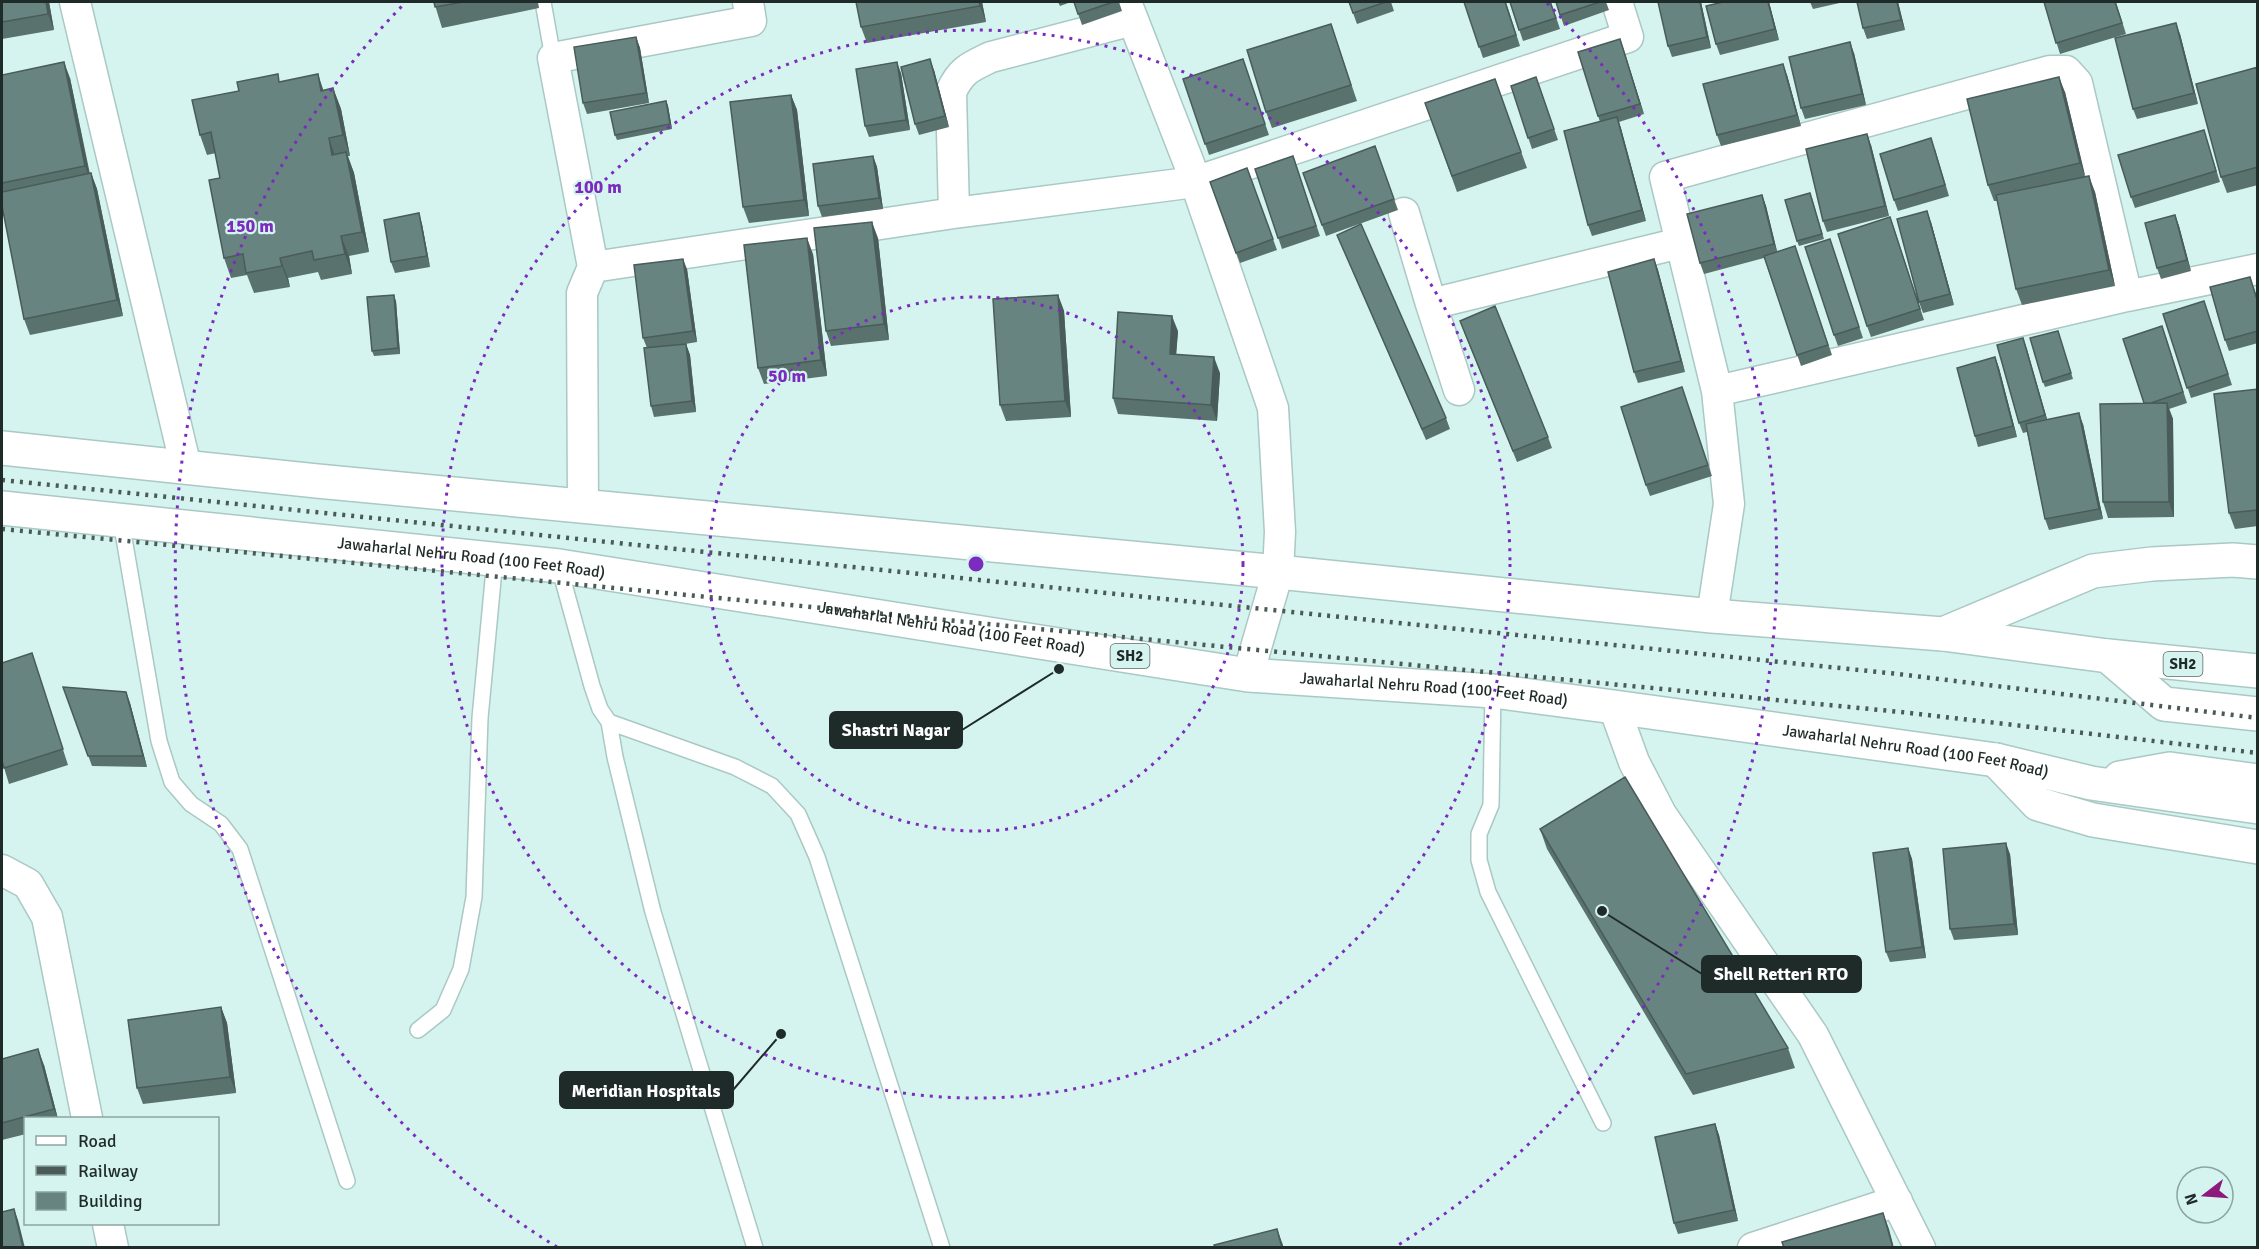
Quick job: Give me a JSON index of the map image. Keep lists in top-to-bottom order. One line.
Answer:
{"streets":{"main road":["Jawaharlal Nehru Road (100 Feet Road)","SH2"]},"places":["Shastri Nagar","Shell Retteri RTO","Meridian Hospitals"],"legend":["Road","Railway","Building"],"north":"left","rings":["100 m","150 m","50 m"]}
